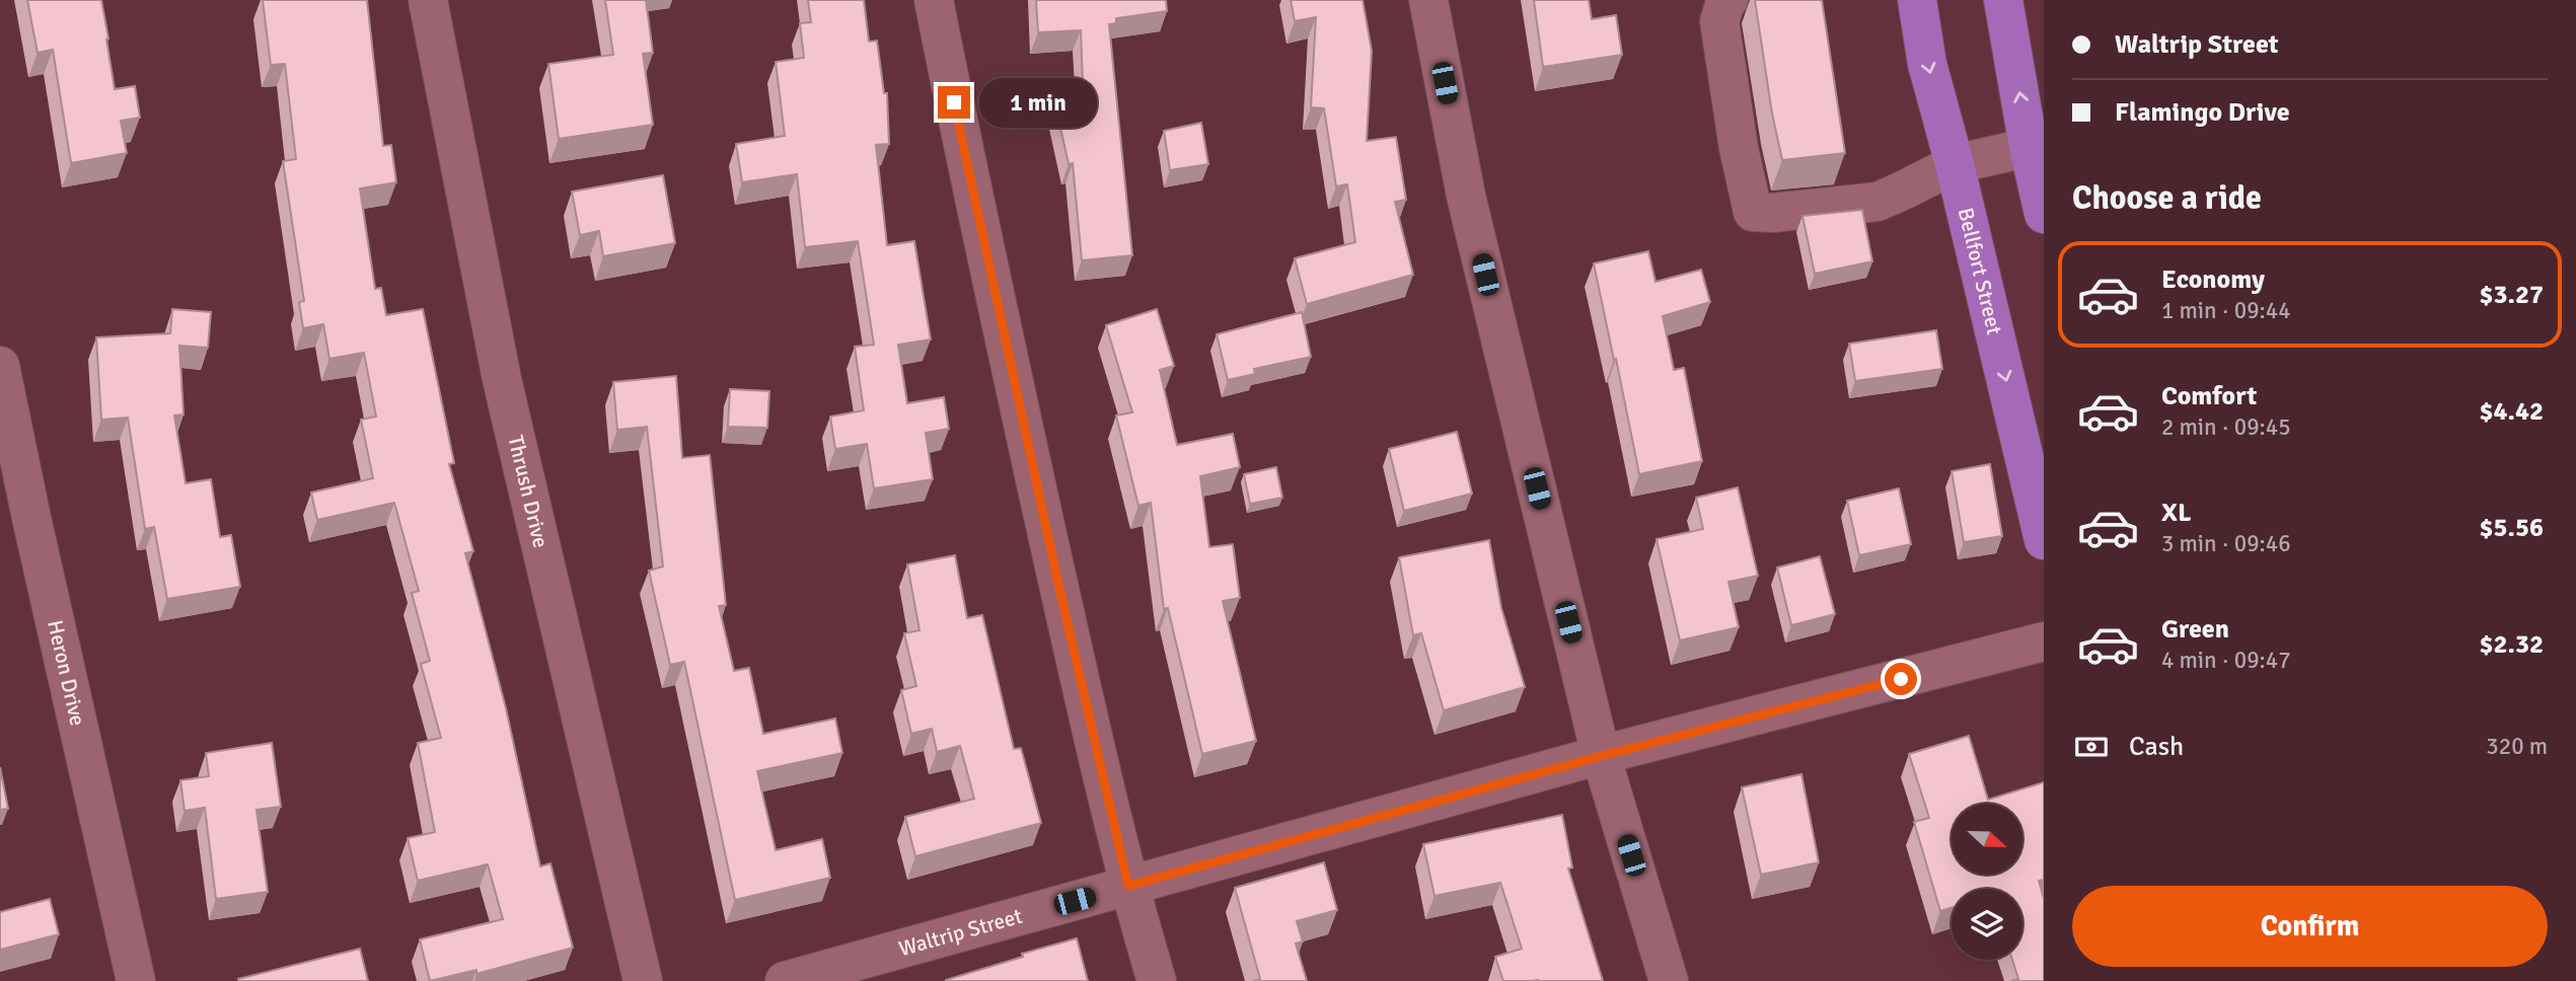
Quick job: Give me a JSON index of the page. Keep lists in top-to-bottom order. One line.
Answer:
{"streets":{"main road":["Bellfort Street"],"street":["Thrush Drive","Heron Drive","Waltrip Street"]},"north":"right","page":{"banner":["Waltrip Street","Flamingo Drive"],"bubble":"1 min","heading":"Choose a ride","list":[{"name":"Economy","note":"1 min · 09:44","value":"$3.27"},{"name":"Comfort","note":"2 min · 09:45","value":"$4.42"},{"name":"XL","note":"3 min · 09:46","value":"$5.56"},{"name":"Green","note":"4 min · 09:47","value":"$2.32"}],"pay":["Cash","320 m"],"buttons":"Confirm"}}
